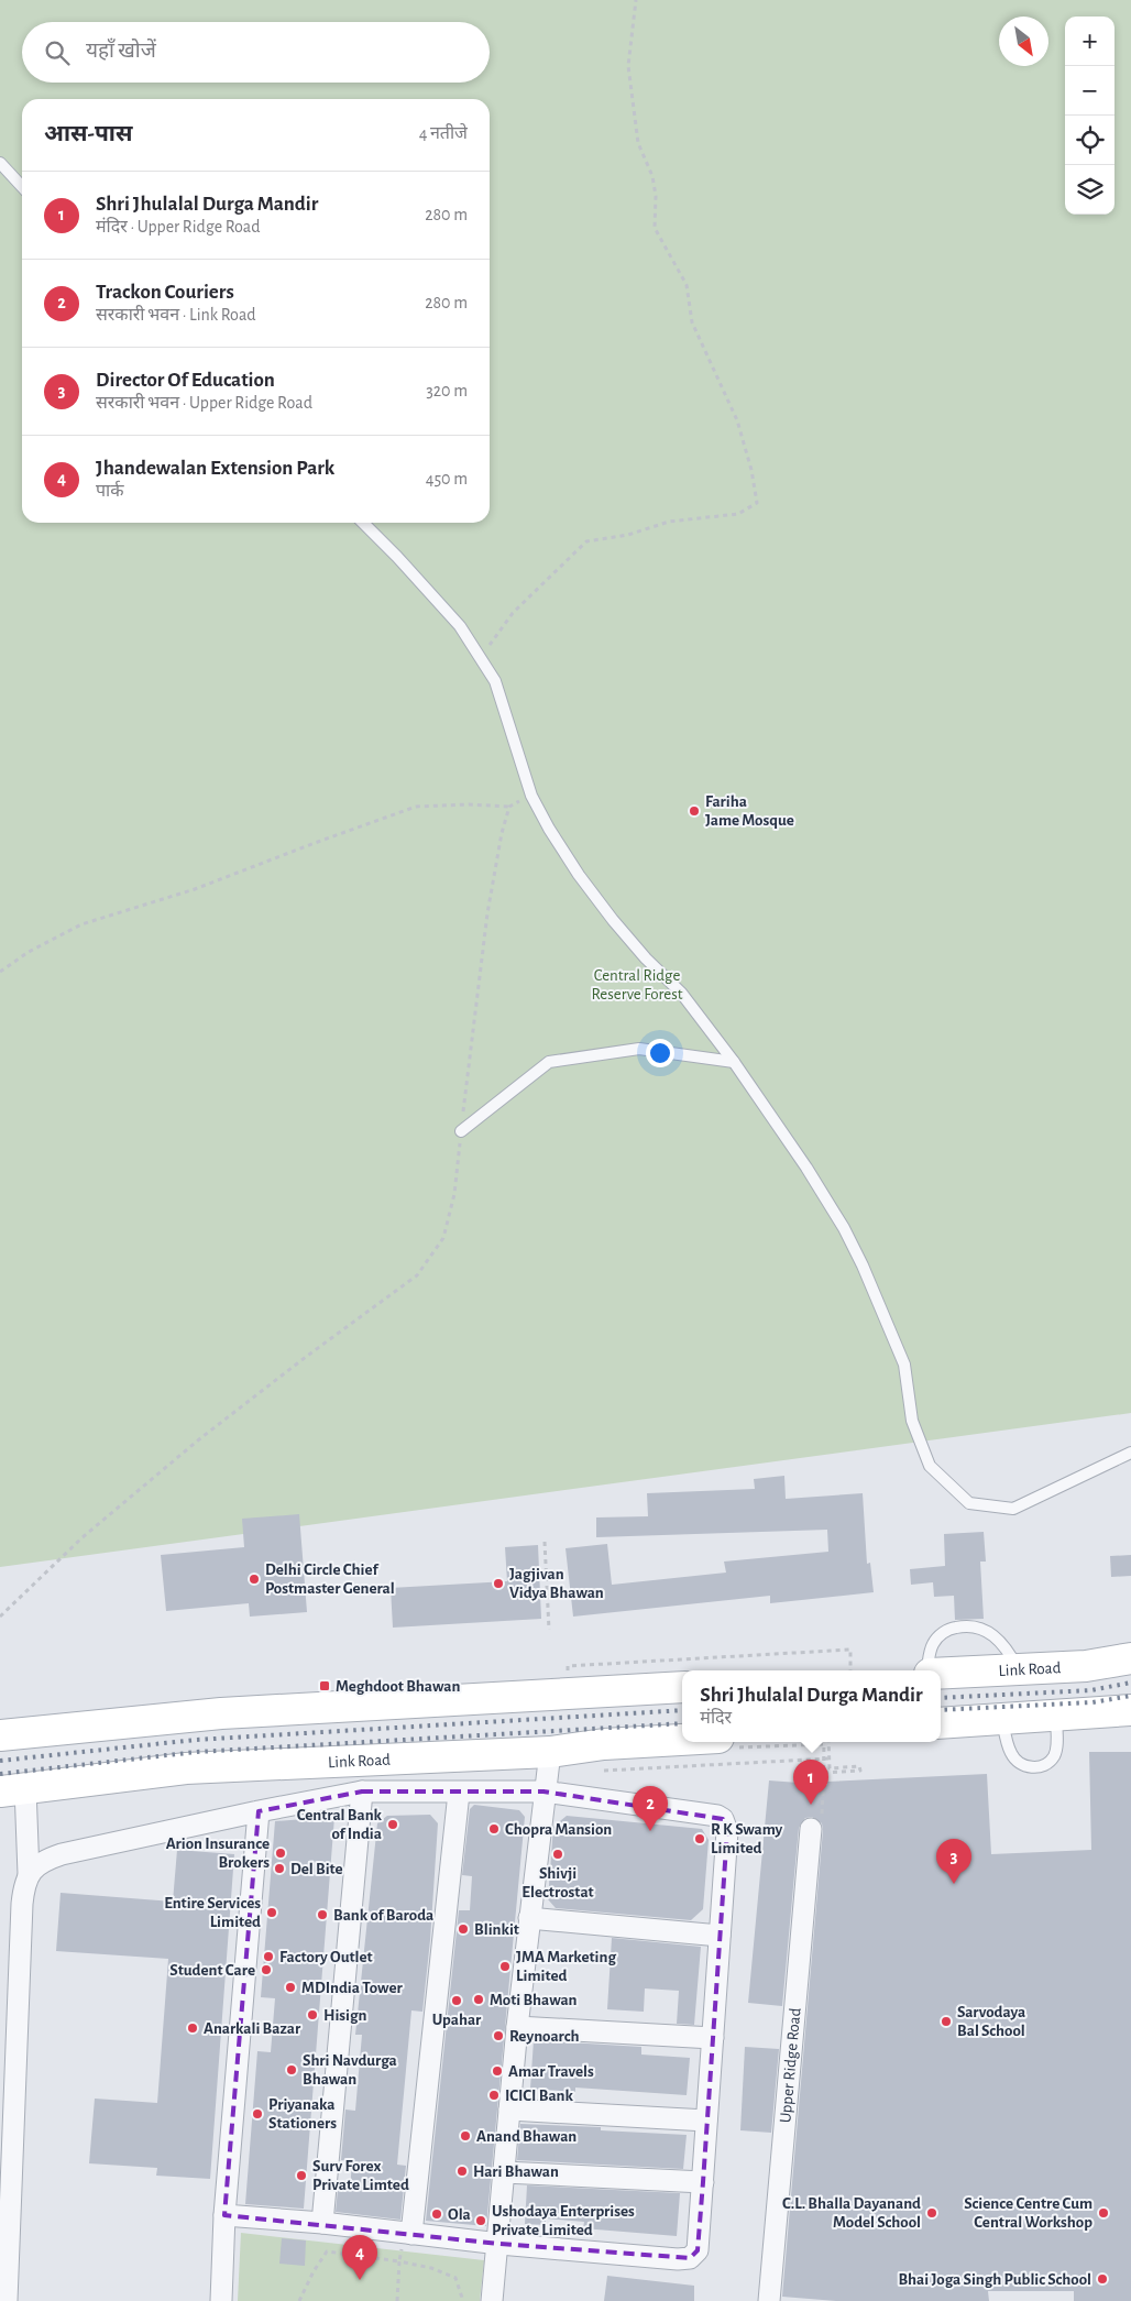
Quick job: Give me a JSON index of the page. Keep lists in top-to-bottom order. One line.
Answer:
{"streets":{"main road":["Link Road"],"street":["Upper Ridge Road"]},"parks":["Central Ridge Reserve Forest"],"places":{"other":["Fariha Jame Mosque","Delhi Circle Chief Postmaster General","Jagjivan Vidya Bhawan","Central Bank of India","Chopra Mansion","R K Swamy Limited","Arion Insurance Brokers","Shivji Electrostat","Del Bite","Entire Services Limited","Bank of Baroda","Blinkit","Factory Outlet","JMA Marketing Limited","Student Care","MDIndia Tower","Moti Bhawan","Upahar","Hisign","Sarvodaya Bal School","Anarkali Bazar","Reynoarch","Shri Navdurga Bhawan","Amar Travels","ICICI Bank","Priyanaka Stationers","Anand Bhawan","Hari Bhawan","Surv Forex Private Limted","C.L. Bhalla Dayanand Model School","Science Centre Cum Central Workshop","Ola","Ushodaya Enterprises Private Limited","Bhai Joga Singh Public School"],"transit":["Meghdoot Bhawan"]},"north":"bottom right","page":{"map_buttons":["+","−"],"search":"यहाँ खोजें","heading":["आस-पास","4 नतीजे"],"list":[{"mark":"1","name":"Shri Jhulalal Durga Mandir","note":"मंदिर · Upper Ridge Road","value":"280 m"},{"mark":"2","name":"Trackon Couriers","note":"सरकारी भवन · Link Road","value":"280 m"},{"mark":"3","name":"Director Of Education","note":"सरकारी भवन · Upper Ridge Road","value":"320 m"},{"mark":"4","name":"Jhandewalan Extension Park","note":"पार्क","value":"450 m"}],"popup":["Shri Jhulalal Durga Mandir","मंदिर"],"pins":["1","2","3","4"]}}
